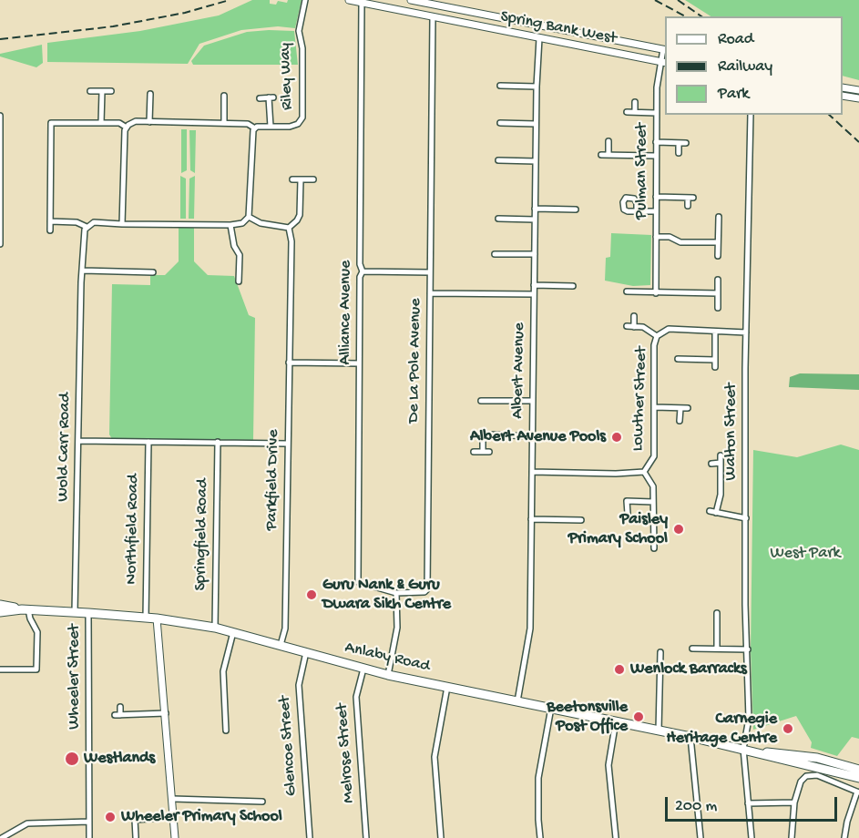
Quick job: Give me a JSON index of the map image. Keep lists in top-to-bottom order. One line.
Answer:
{"streets":{"main road":["Anlaby Road"],"street":["Spring Bank West","Riley Way","Pulman Street","Alliance Avenue","De La Pole Avenue","Albert Avenue","Lowther Street","Walton Street","Wold Carr Road","Parkfield Drive","Northfield Road","Springfield Road","Wheeler Street","Glencoe Street","Melrose Street"]},"crossings":[["Spring Bank West","Pulman Street"],["Spring Bank West","Alliance Avenue"],["Spring Bank West","De La Pole Avenue"],["Spring Bank West","Albert Avenue"],["Alliance Avenue","De La Pole Avenue"],["Albert Avenue","Lowther Street"],["Albert Avenue","Anlaby Road"],["Lowther Street","Walton Street"],["Walton Street","Anlaby Road"],["Wold Carr Road","Anlaby Road"],["Parkfield Drive","Anlaby Road"],["Northfield Road","Anlaby Road"],["Springfield Road","Anlaby Road"],["Anlaby Road","Wheeler Street"],["Anlaby Road","Glencoe Street"],["Anlaby Road","Melrose Street"]],"parks":["West Park"],"places":["Albert Avenue Pools","Paisley Primary School","Guru Nank & Guru Dwara Sikh Centre","Wenlock Barracks","Beetonsville Post Office","Carnegie Heritage Centre","Westlands","Wheeler Primary School"],"legend":["Road","Railway","Park"],"scale_bar":"200 m"}
